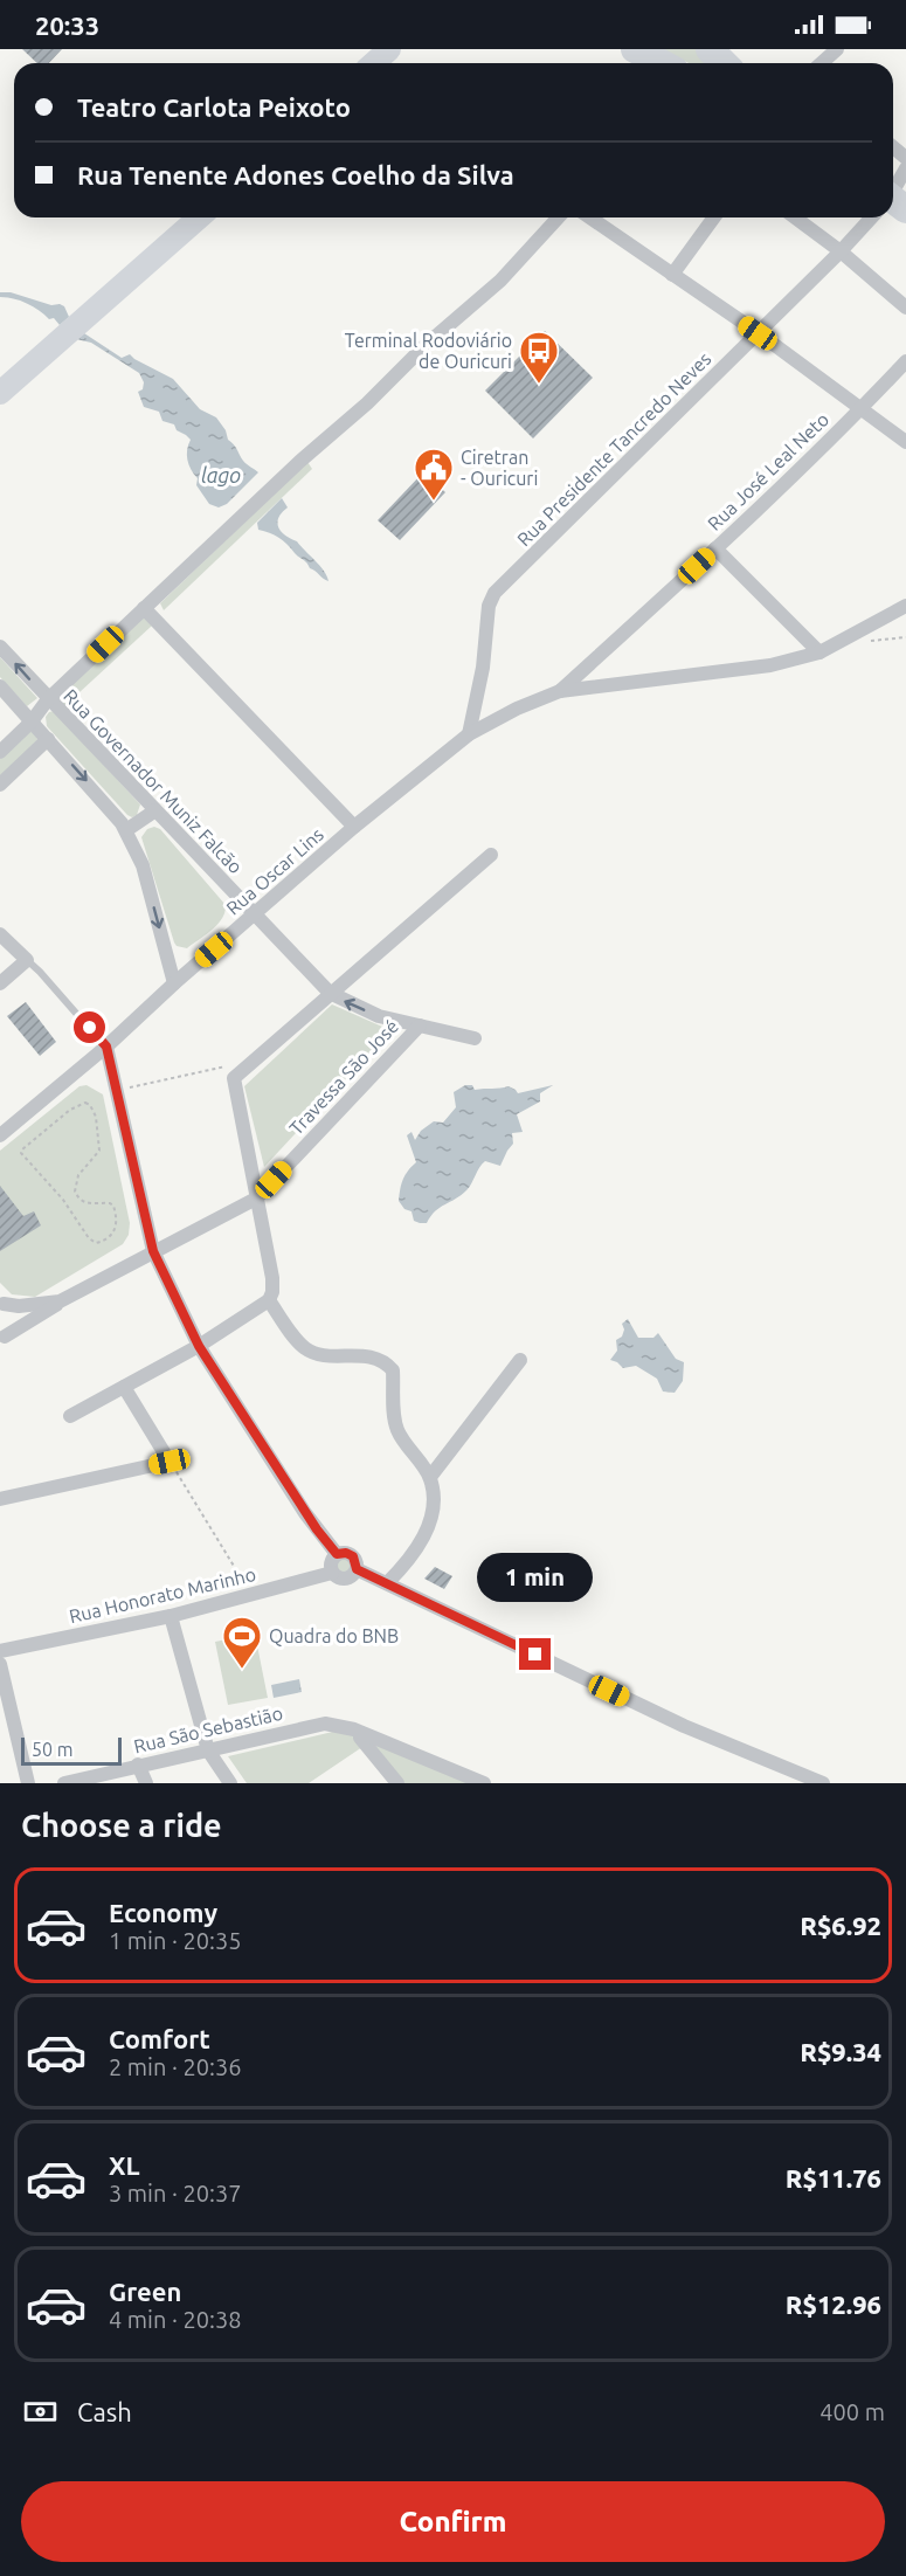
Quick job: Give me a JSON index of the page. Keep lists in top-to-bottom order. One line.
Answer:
{"streets":{"street":["Rua Presidente Tancredo Neves","Rua José Leal Neto","Rua Governador Muniz Falcão","Rua Oscar Lins","Travessa São José","Rua Honorato Marinho","Rua São Sebastião"]},"crossings":[["Rua Presidente Tancredo Neves","Rua Oscar Lins"],["Rua José Leal Neto","Rua Oscar Lins"],["Rua Governador Muniz Falcão","Rua Oscar Lins"],["Rua Governador Muniz Falcão","Travessa São José"]],"water":["lago"],"places":{"bus stop":["Terminal Rodoviário de Ouricuri"],"public building":["Ciretran - Ouricuri"],"sports":["Quadra do BNB"]},"scale_bar":"50 m","page":{"status":"20:33","banner":["Teatro Carlota Peixoto","Rua Tenente Adones Coelho da Silva"],"bubble":"1 min","scale":"50 m","heading":"Choose a ride","list":[{"name":"Economy","note":"1 min · 20:35","value":"R$6.92"},{"name":"Comfort","note":"2 min · 20:36","value":"R$9.34"},{"name":"XL","note":"3 min · 20:37","value":"R$11.76"},{"name":"Green","note":"4 min · 20:38","value":"R$12.96"}],"pay":["Cash","400 m"],"buttons":"Confirm"}}
